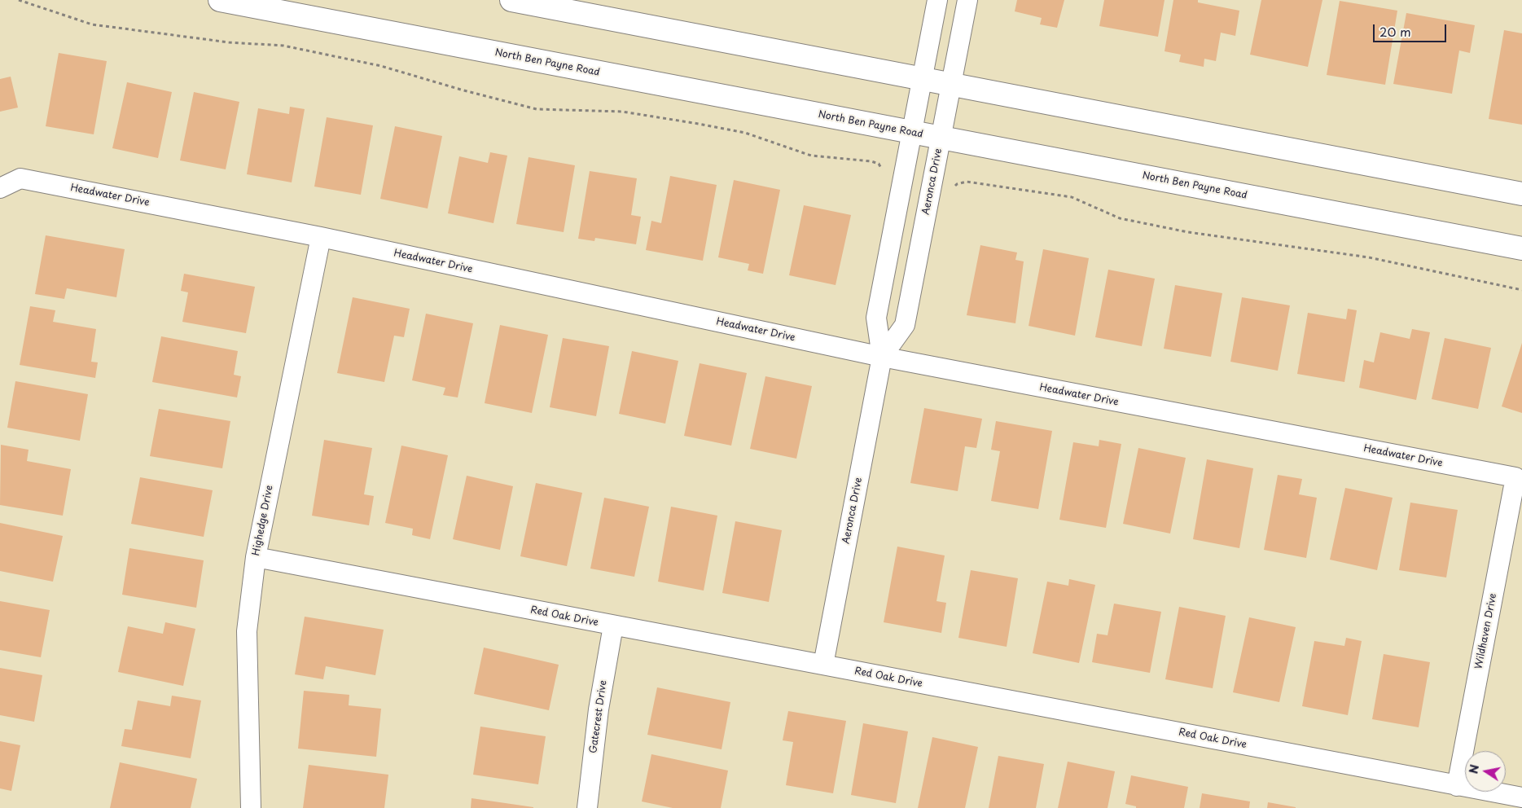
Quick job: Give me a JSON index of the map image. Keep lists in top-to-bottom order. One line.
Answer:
{"streets":{"street":["North Ben Payne Road","Aeronca Drive","Headwater Drive","Highedge Drive","Red Oak Drive","Wildhaven Drive","Gatecrest Drive"]},"crossings":[["North Ben Payne Road","Aeronca Drive"],["Aeronca Drive","Headwater Drive"],["Aeronca Drive","Red Oak Drive"],["Headwater Drive","Highedge Drive"],["Headwater Drive","Wildhaven Drive"],["Highedge Drive","Red Oak Drive"],["Red Oak Drive","Wildhaven Drive"],["Red Oak Drive","Gatecrest Drive"]],"scale_bar":"20 m","north":"left"}
